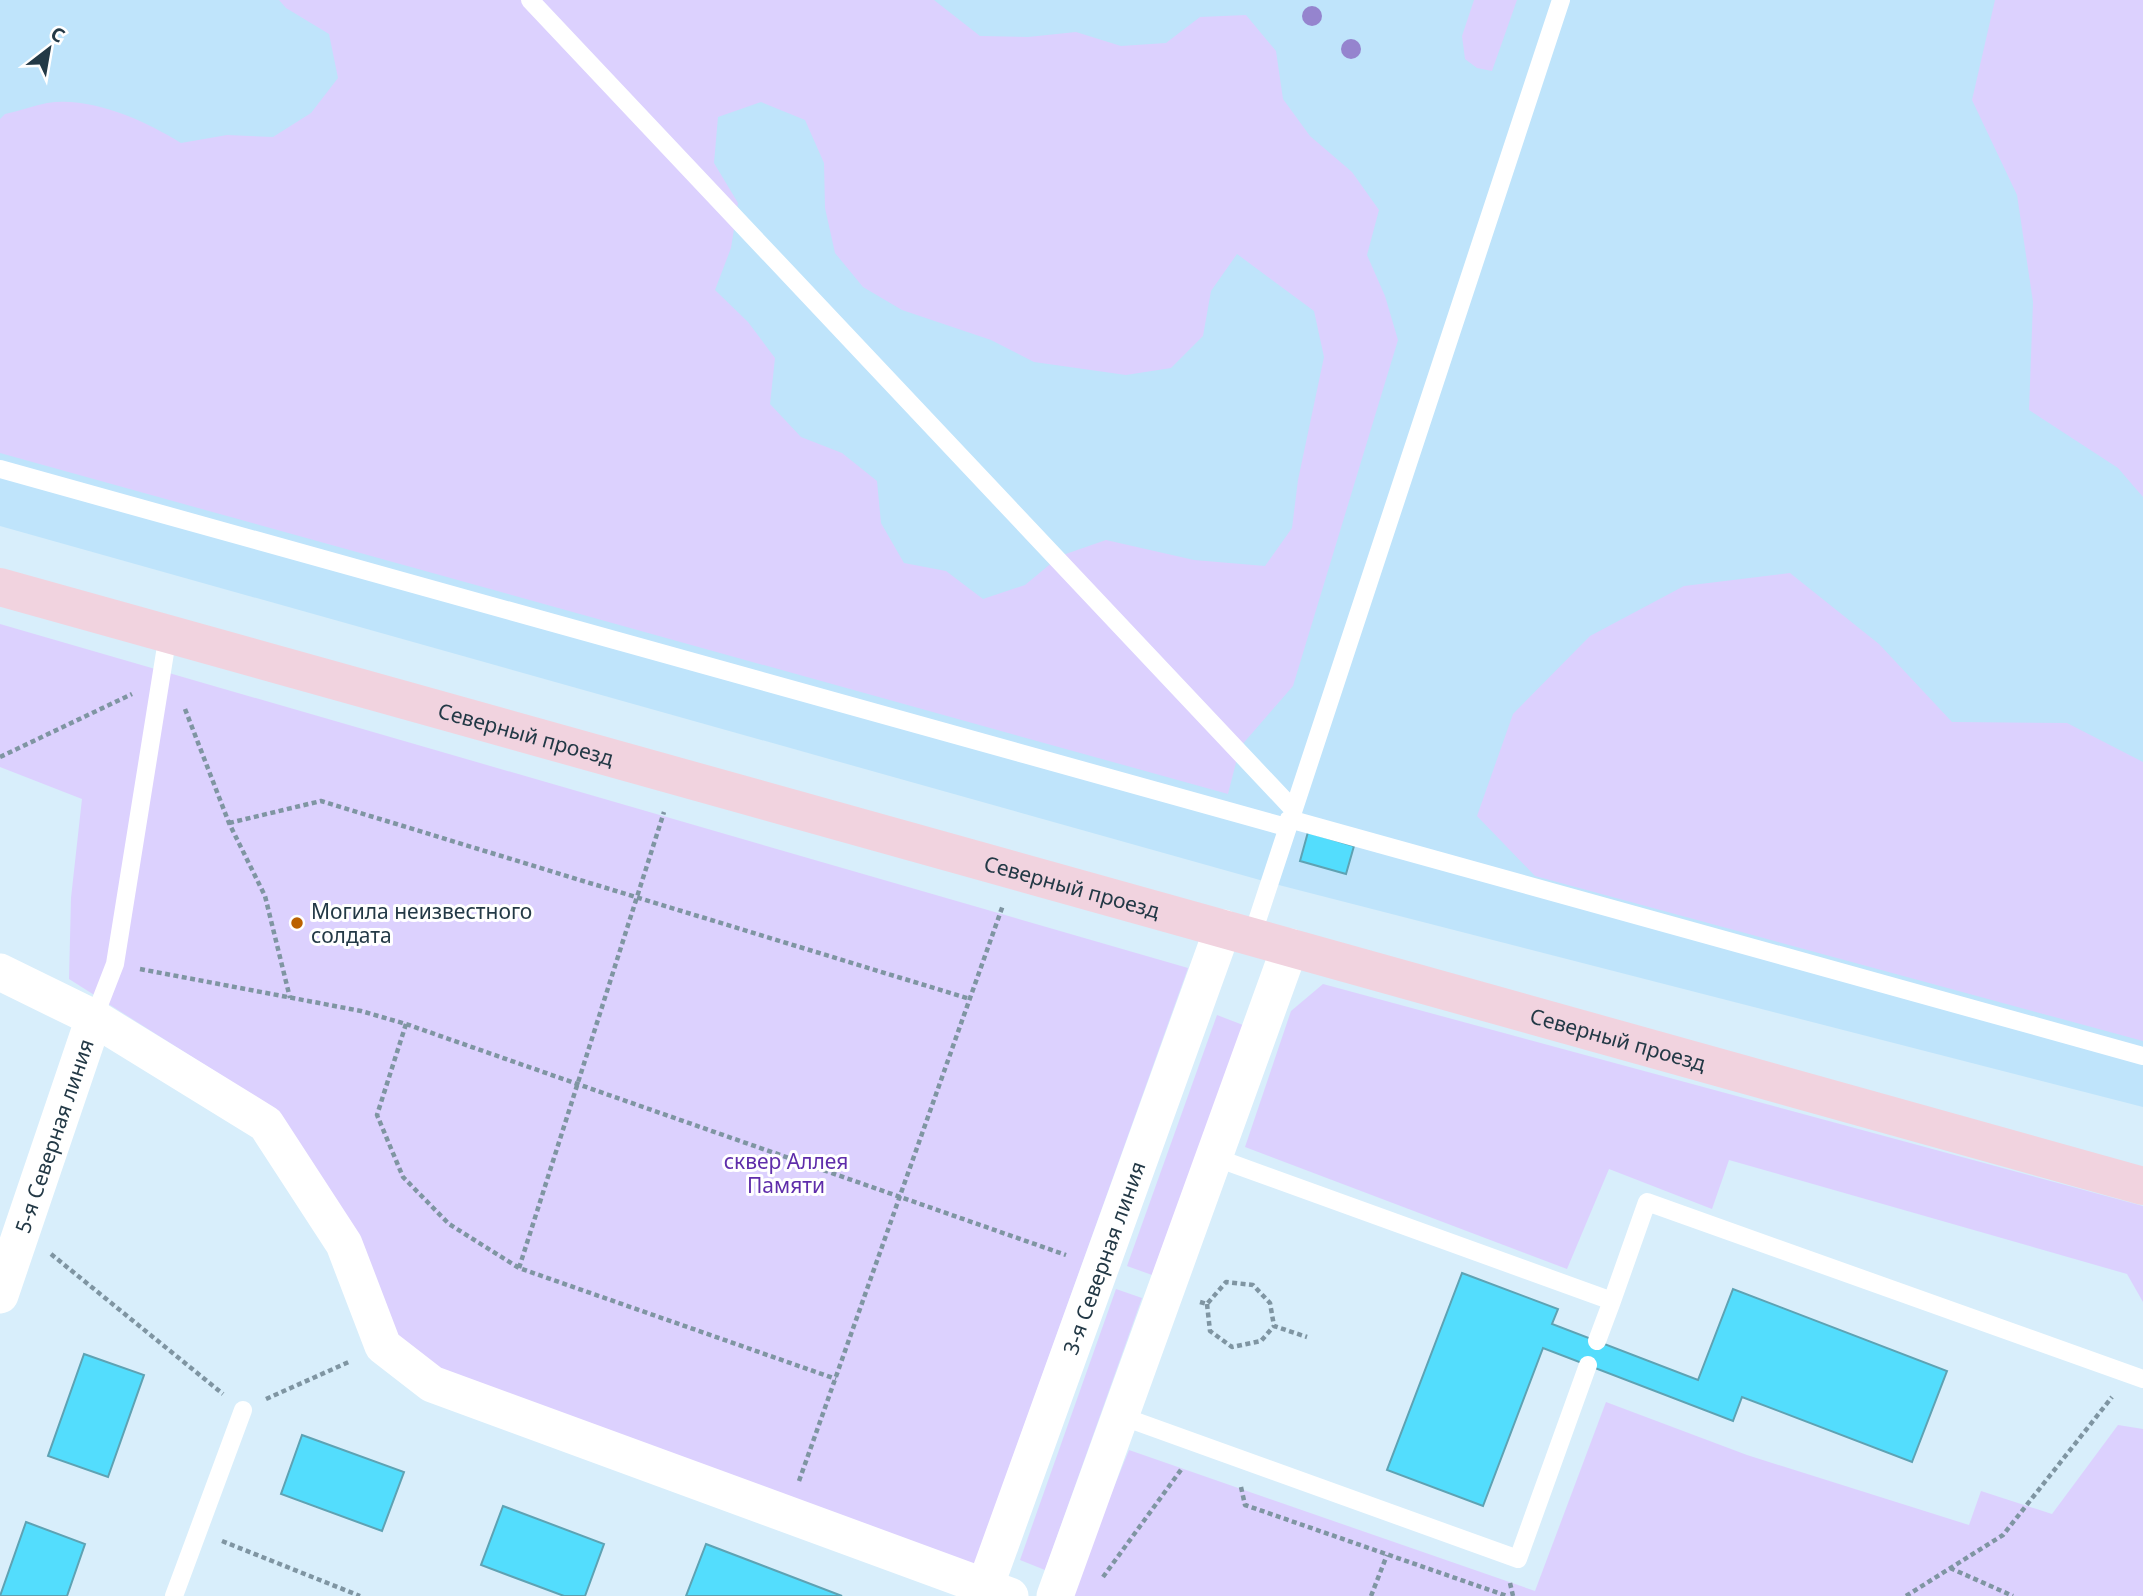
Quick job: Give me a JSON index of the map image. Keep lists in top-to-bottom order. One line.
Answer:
{"streets":{"street":["Северный проезд","5-я Северная линия","3-я Северная линия"]},"crossings":[["Северный проезд","3-я Северная линия"]],"parks":["сквер Аллея Памяти"],"places":["Могила неизвестного солдата"],"north":"top right"}
